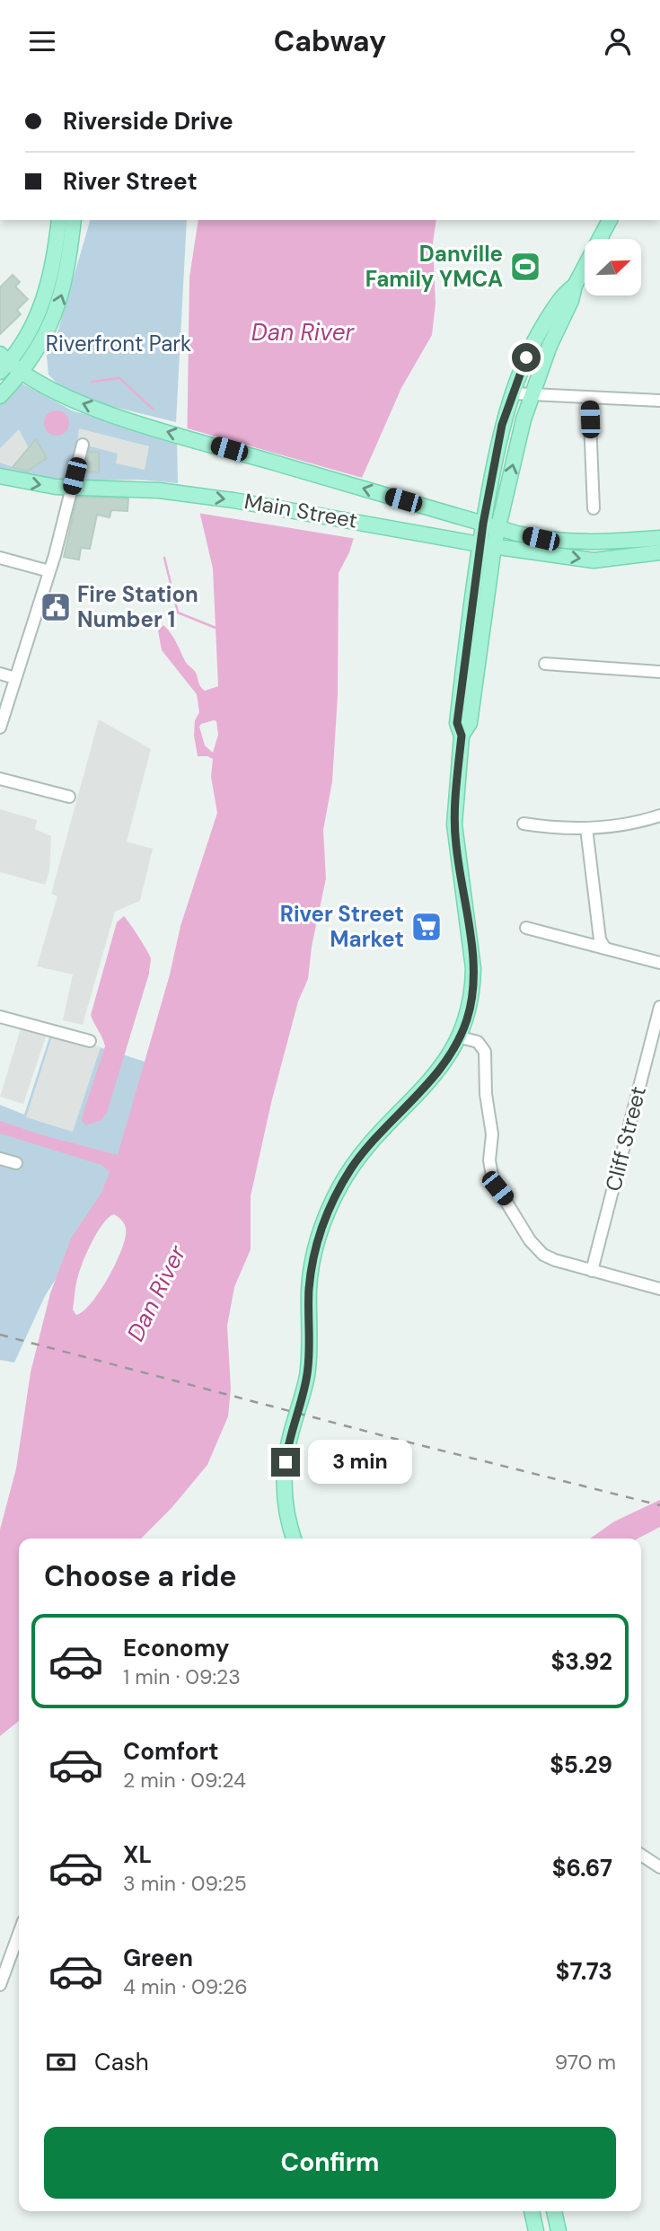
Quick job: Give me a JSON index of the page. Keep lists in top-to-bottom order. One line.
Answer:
{"streets":{"main road":["Main Street"],"street":["Cliff Street"]},"water":["Dan River"],"parks":["Riverfront Park"],"places":{"sports":["Danville Family YMCA"],"public building":["Fire Station Number 1"],"supermarket":["River Street Market"]},"north":"top right","page":{"header":"Cabway","banner":["Riverside Drive","River Street"],"bubble":"3 min","heading":"Choose a ride","list":[{"name":"Economy","note":"1 min · 09:23","value":"$3.92"},{"name":"Comfort","note":"2 min · 09:24","value":"$5.29"},{"name":"XL","note":"3 min · 09:25","value":"$6.67"},{"name":"Green","note":"4 min · 09:26","value":"$7.73"}],"pay":["Cash","970 m"],"buttons":"Confirm"}}
